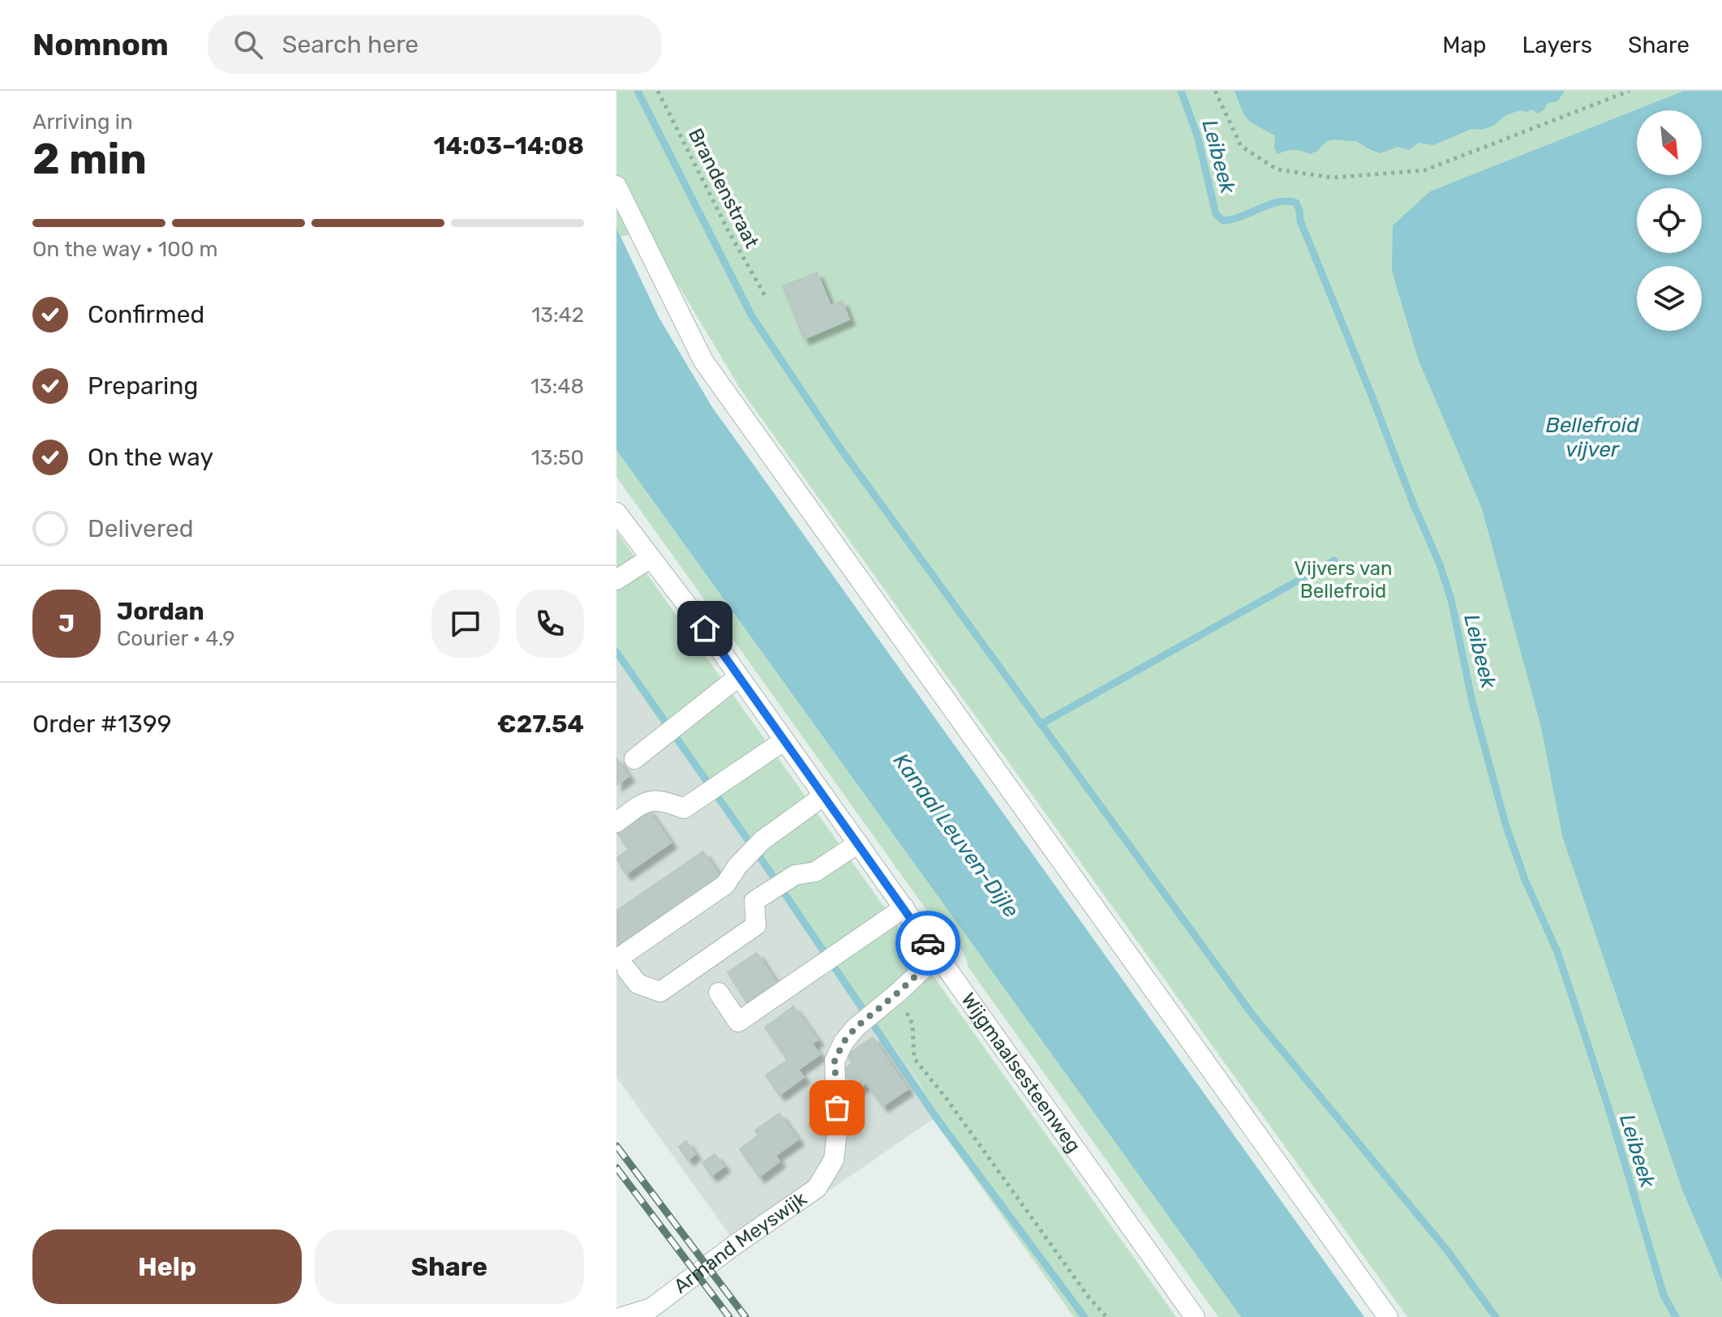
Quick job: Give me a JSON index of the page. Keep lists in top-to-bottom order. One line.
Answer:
{"streets":{"street":["Wijgmaalsesteenweg","Armand Meyswijk"],"path":["Brandenstraat"]},"crossings":[["Wijgmaalsesteenweg","Armand Meyswijk"]],"water":["Leibeek","Bellefroid vijver","Kanaal Leuven-Dijle"],"parks":["Vijvers van Bellefroid"],"north":"bottom right","page":{"header":"Nomnom","search":"Search here","nav":["Map","Layers","Share"],"heading":["2 min","Arriving in","14:03–14:08"],"panel":["Jordan","Courier · 4.9","Order #1399","€27.54"],"bar":"On the way · 100 m","list":[["Confirmed","13:42"],["Preparing","13:48"],["On the way","13:50"],"Delivered"],"round":"J","buttons":["Help","Share"]}}
